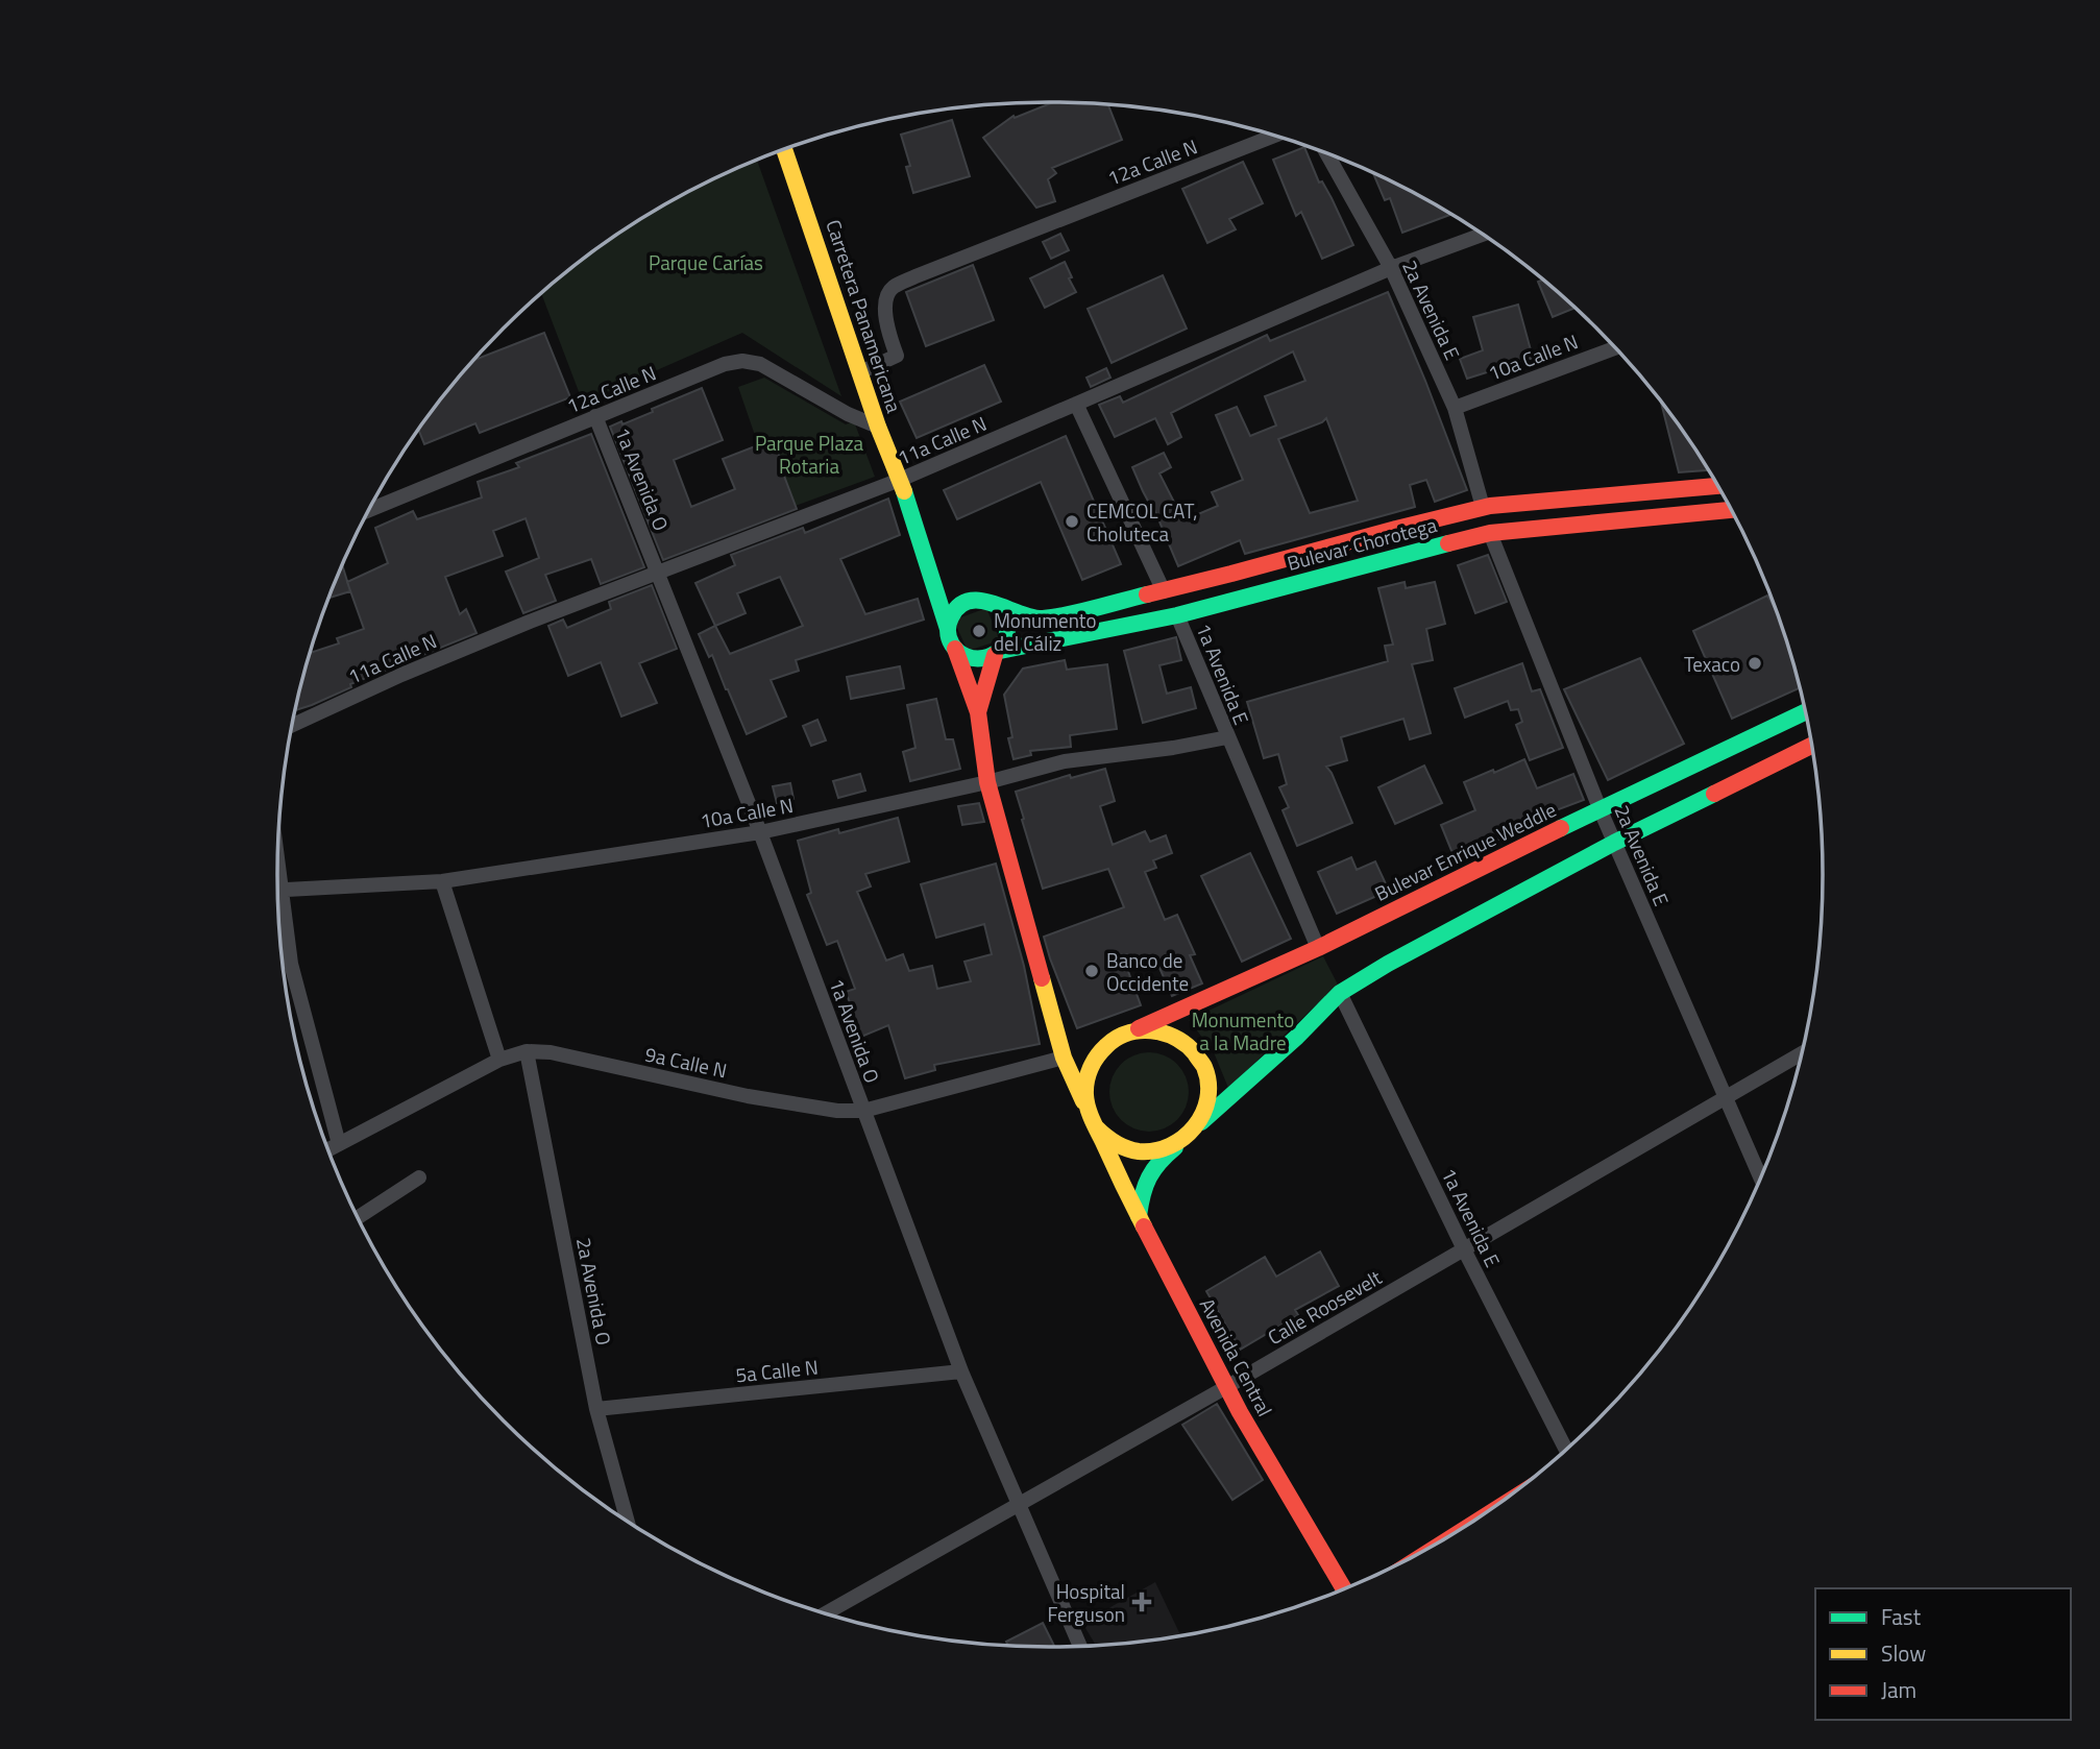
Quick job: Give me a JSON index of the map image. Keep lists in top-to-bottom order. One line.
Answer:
{"streets":{"main road":["Carretera Panamericana","Bulevar Chorotega","Bulevar Enrique Weddle","Avenida Central"],"street":["12a Calle N","2a Avenida E","10a Calle N","11a Calle N","1a Avenida O","1a Avenida E","9a Calle N","2a Avenida O","Calle Roosevelt","5a Calle N"]},"crossings":[["12a Calle N","Carretera Panamericana"],["12a Calle N","1a Avenida O"],["2a Avenida E","10a Calle N"],["2a Avenida E","11a Calle N"],["2a Avenida E","Bulevar Chorotega"],["2a Avenida E","Bulevar Enrique Weddle"],["2a Avenida E","Calle Roosevelt"],["Carretera Panamericana","11a Calle N"],["Carretera Panamericana","Bulevar Chorotega"],["10a Calle N","1a Avenida O"],["10a Calle N","1a Avenida E"],["11a Calle N","1a Avenida O"],["1a Avenida O","9a Calle N"],["1a Avenida O","Calle Roosevelt"],["1a Avenida O","5a Calle N"],["Bulevar Chorotega","1a Avenida E"],["1a Avenida E","Bulevar Enrique Weddle"],["1a Avenida E","Calle Roosevelt"],["Bulevar Enrique Weddle","Avenida Central"],["9a Calle N","2a Avenida O"],["2a Avenida O","5a Calle N"],["Calle Roosevelt","Avenida Central"]],"parks":["Parque Carías","Parque Plaza Rotaria","Monumento a la Madre"],"places":{"other":["CEMCOL CAT, Choluteca","Monumento del Cáliz","Texaco","Banco de Occidente"],"health":["Hospital Ferguson"]},"legend":["Fast","Slow","Jam"]}
